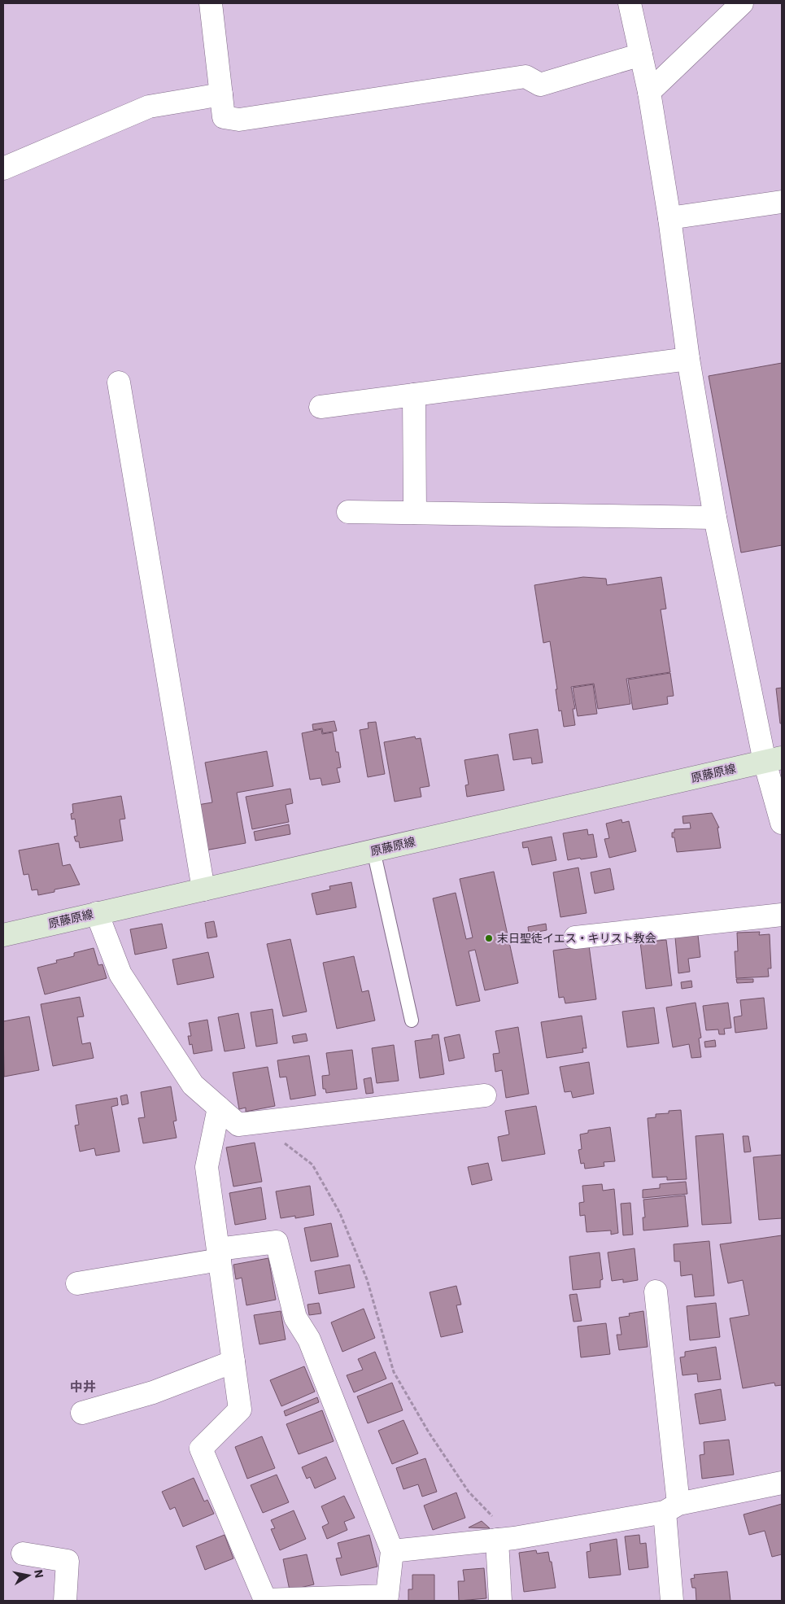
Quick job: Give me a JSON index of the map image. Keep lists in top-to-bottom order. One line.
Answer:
{"streets":{"main road":["原藤原線"]},"districts":["中井"],"places":["末日聖徒イエス・キリスト教会"],"north":"right"}
